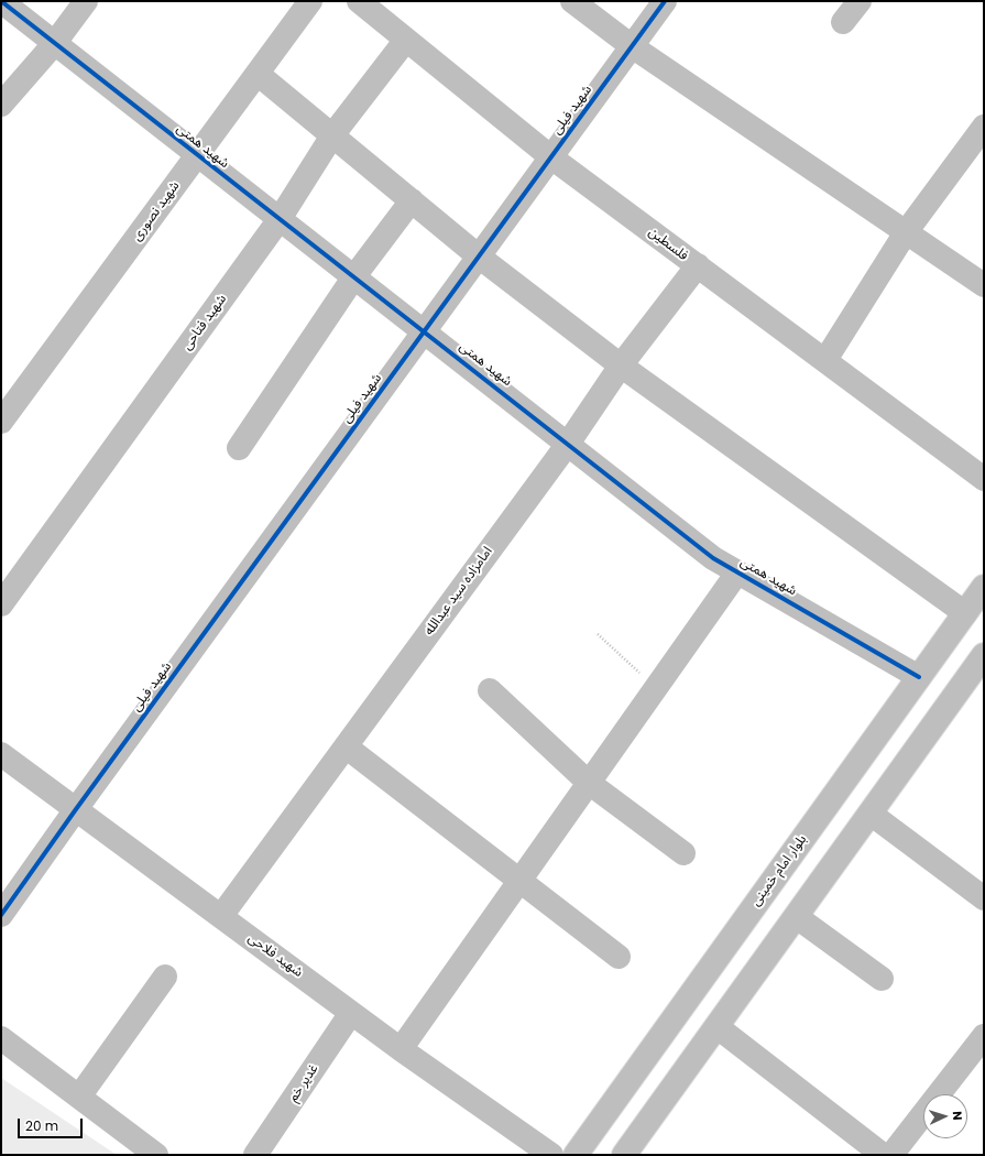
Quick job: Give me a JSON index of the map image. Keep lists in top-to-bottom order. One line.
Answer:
{"streets":{"street":["شهید فیلی","شهید همتی","شهید نصوری","فلسطین","شهید فتاحی","امامزاده سید عبدالله","بلوار امام خمینی","شهید فلاحی","غدیر خم"]},"crossings":[["شهید فیلی","شهید همتی"],["شهید فیلی","فلسطین"],["شهید فیلی","شهید فلاحی"],["شهید همتی","شهید نصوری"],["شهید همتی","شهید فتاحی"],["شهید همتی","امامزاده سید عبدالله"],["شهید همتی","بلوار امام خمینی"],["فلسطین","شهید فتاحی"],["فلسطین","امامزاده سید عبدالله"],["امامزاده سید عبدالله","شهید فلاحی"],["شهید فلاحی","غدیر خم"]],"scale_bar":"20 m","north":"right"}
